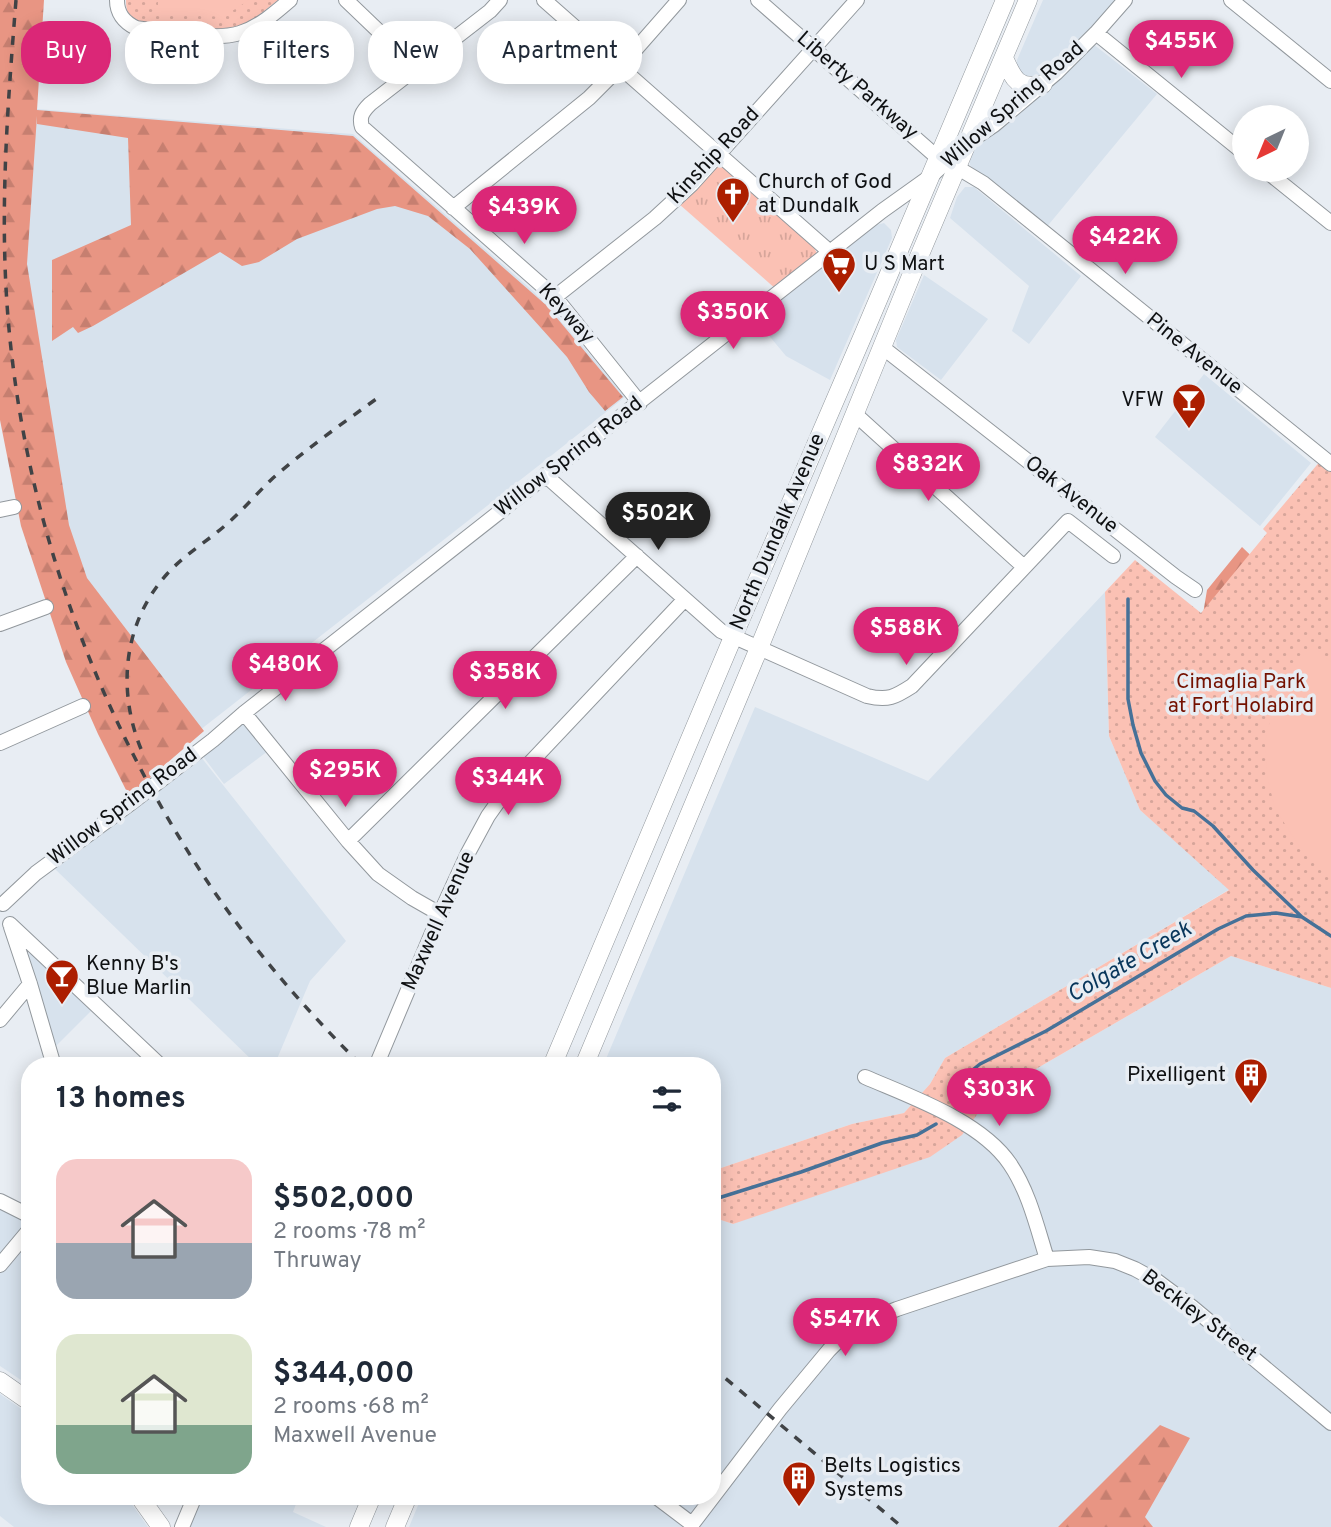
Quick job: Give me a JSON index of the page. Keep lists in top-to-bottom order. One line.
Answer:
{"streets":{"main road":["North Dundalk Avenue"],"street":["Liberty Parkway","Willow Spring Road","Kinship Road","Keyway","Pine Avenue","Oak Avenue","Maxwell Avenue","Beckley Street"]},"crossings":[["Liberty Parkway","Kinship Road"],["Liberty Parkway","Pine Avenue"],["Liberty Parkway","North Dundalk Avenue"],["Willow Spring Road","Keyway"],["Willow Spring Road","North Dundalk Avenue"],["Kinship Road","Keyway"],["Pine Avenue","North Dundalk Avenue"],["Oak Avenue","North Dundalk Avenue"]],"water":["Colgate Creek"],"parks":["Cimaglia Park at Fort Holabird"],"places":{"church":["Church of God at Dundalk"],"supermarket":["U S Mart"],"bar":["VFW","Kenny B's Blue Marlin"],"building":["Pixelligent","Belts Logistics Systems"]},"north":"bottom left","page":{"price":["$455K","$439K","$422K","$350K","$832K","$502K","$588K","$480K","$358K","$295K","$344K","$303K","$547K"],"chip":["Buy","Rent","Filters","New","Apartment"],"heading":"13 homes","list":[{"name":"$502,000","note":"2 rooms · 78 m² · Thruway"},{"name":"$344,000","note":"2 rooms · 68 m² · Maxwell Avenue"}]}}
